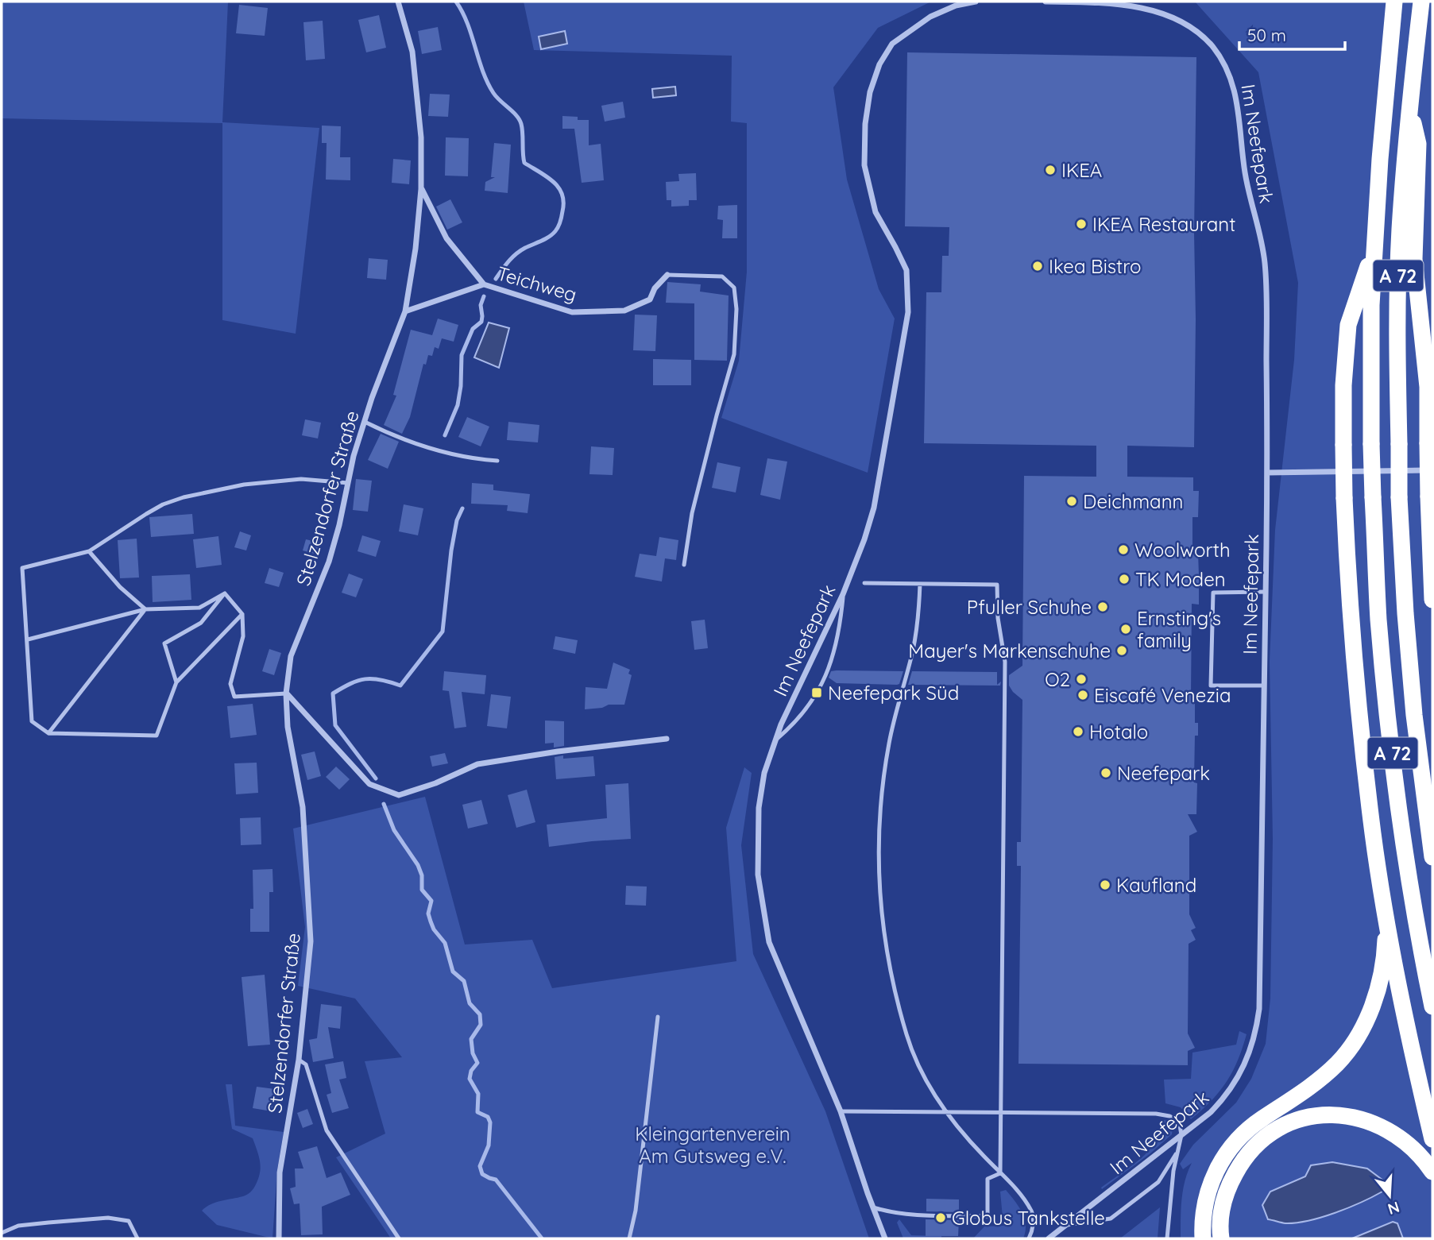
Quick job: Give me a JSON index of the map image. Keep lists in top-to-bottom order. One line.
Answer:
{"streets":{"highway":["A 72"],"street":["Im Neefepark","Teichweg","Stelzendorfer Straße"]},"crossings":[["Teichweg","Stelzendorfer Straße"]],"parks":["Kleingartenverein Am Gutsweg e.V."],"places":{"other":["IKEA","IKEA Restaurant","Ikea Bistro","Deichmann","Woolworth","TK Moden","Pfuller Schuhe","Ernsting's family","Mayer's Markenschuhe","O2","Eiscafé Venezia","Hotalo","Neefepark","Kaufland","Globus Tankstelle"],"transit":["Neefepark Süd"]},"scale_bar":"50 m","north":"bottom"}
